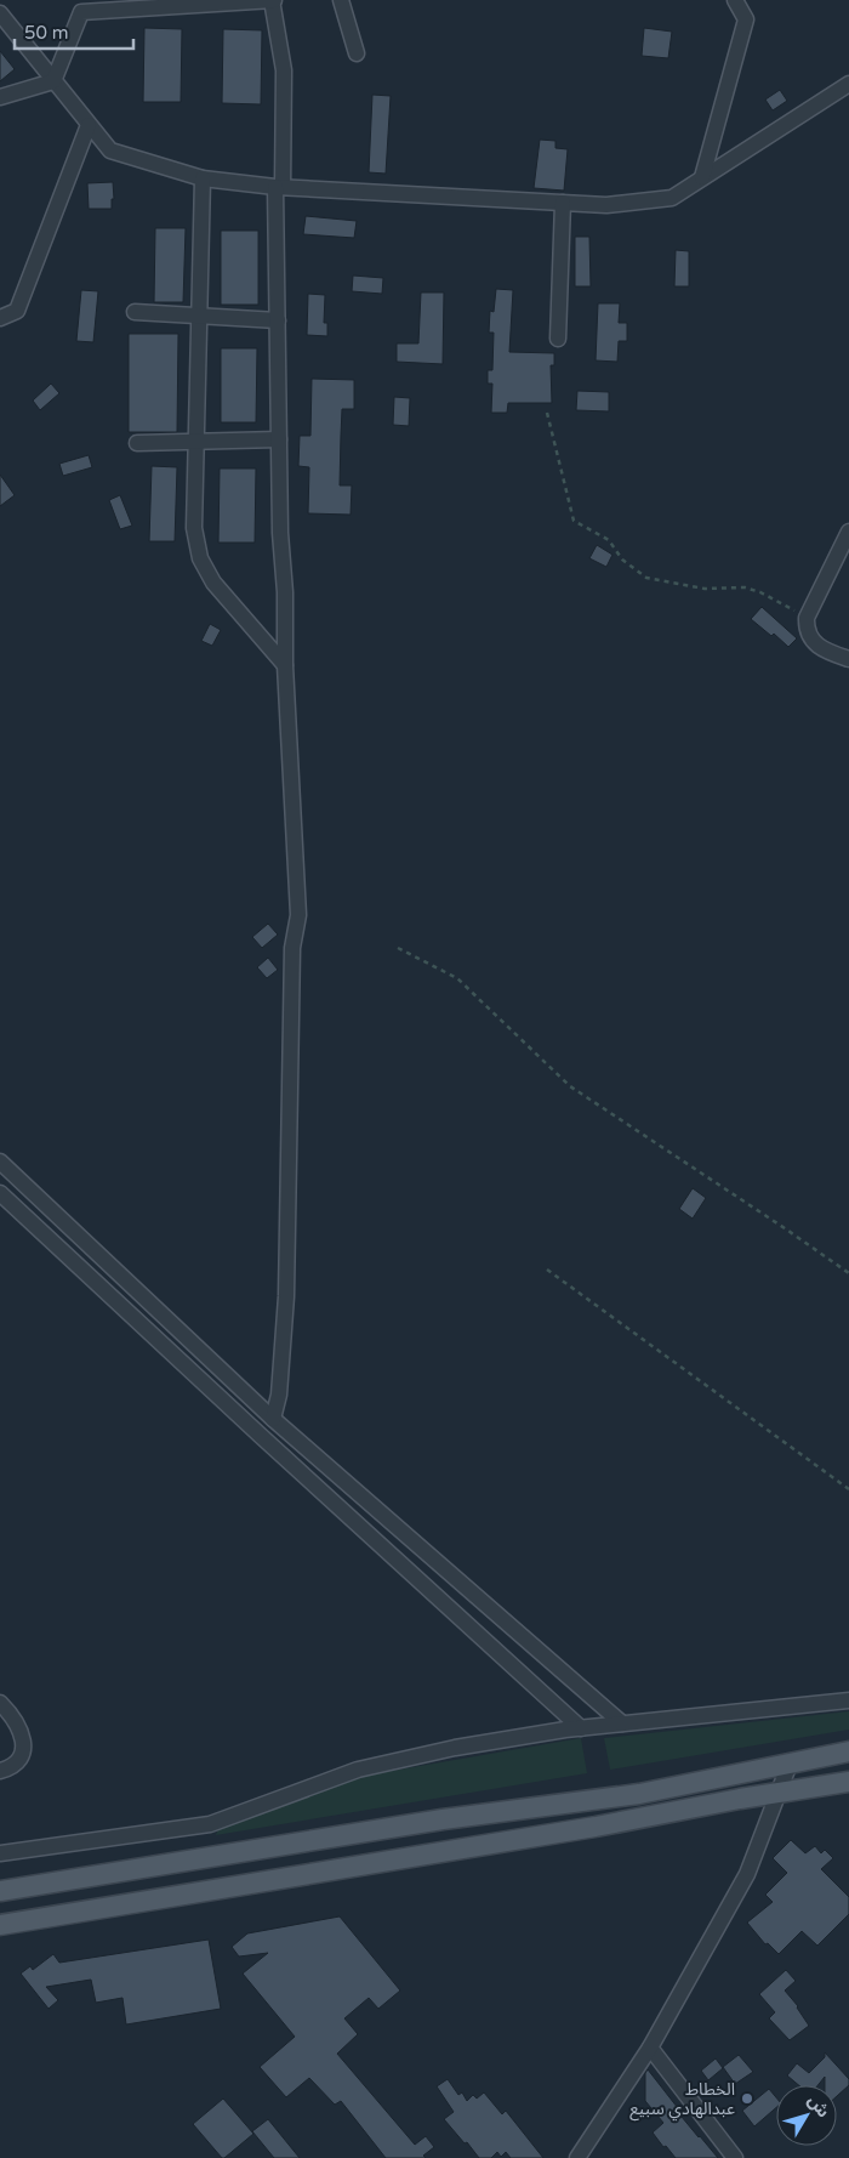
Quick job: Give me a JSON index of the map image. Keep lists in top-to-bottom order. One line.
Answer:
{"places":["الخطاط عبدالهادي سبيع"],"scale_bar":"50 m","north":"top right"}
